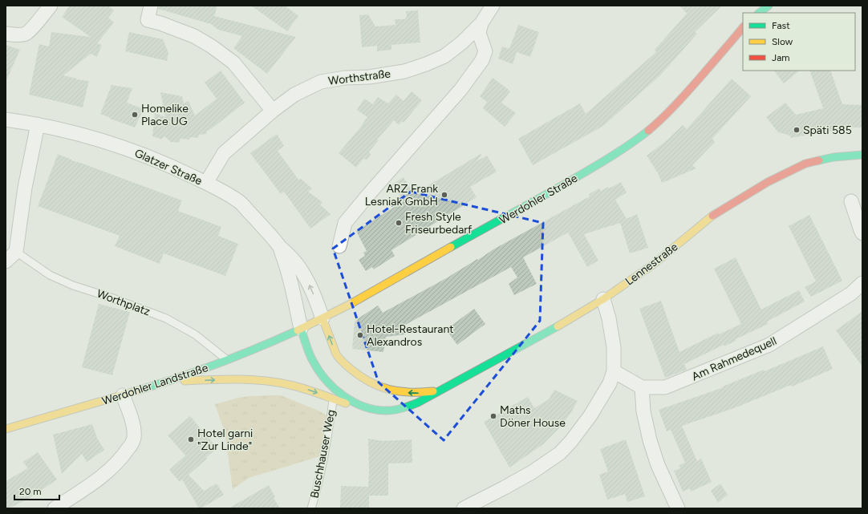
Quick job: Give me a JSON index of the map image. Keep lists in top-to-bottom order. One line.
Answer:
{"streets":{"main road":["Werdohler Straße","Lennestraße","Werdohler Landstraße"],"street":["Worthstraße","Glatzer Straße","Am Rahmedequell"],"lane":["Worthplatz","Buschhauser Weg"]},"crossings":[["Worthstraße","Glatzer Straße"],["Glatzer Straße","Werdohler Straße"],["Glatzer Straße","Lennestraße"],["Glatzer Straße","Werdohler Landstraße"],["Werdohler Straße","Lennestraße"],["Werdohler Straße","Werdohler Landstraße"],["Lennestraße","Werdohler Landstraße"],["Worthplatz","Werdohler Landstraße"]],"places":["Homelike Place UG","Späti 585","ARZ Frank Lesniak GmbH","Fresh Style Friseurbedarf","Hotel-Restaurant Alexandros","Maths Döner House","Hotel garni \"Zur Linde\""],"legend":["Fast","Slow","Jam"],"scale_bar":"20 m"}
